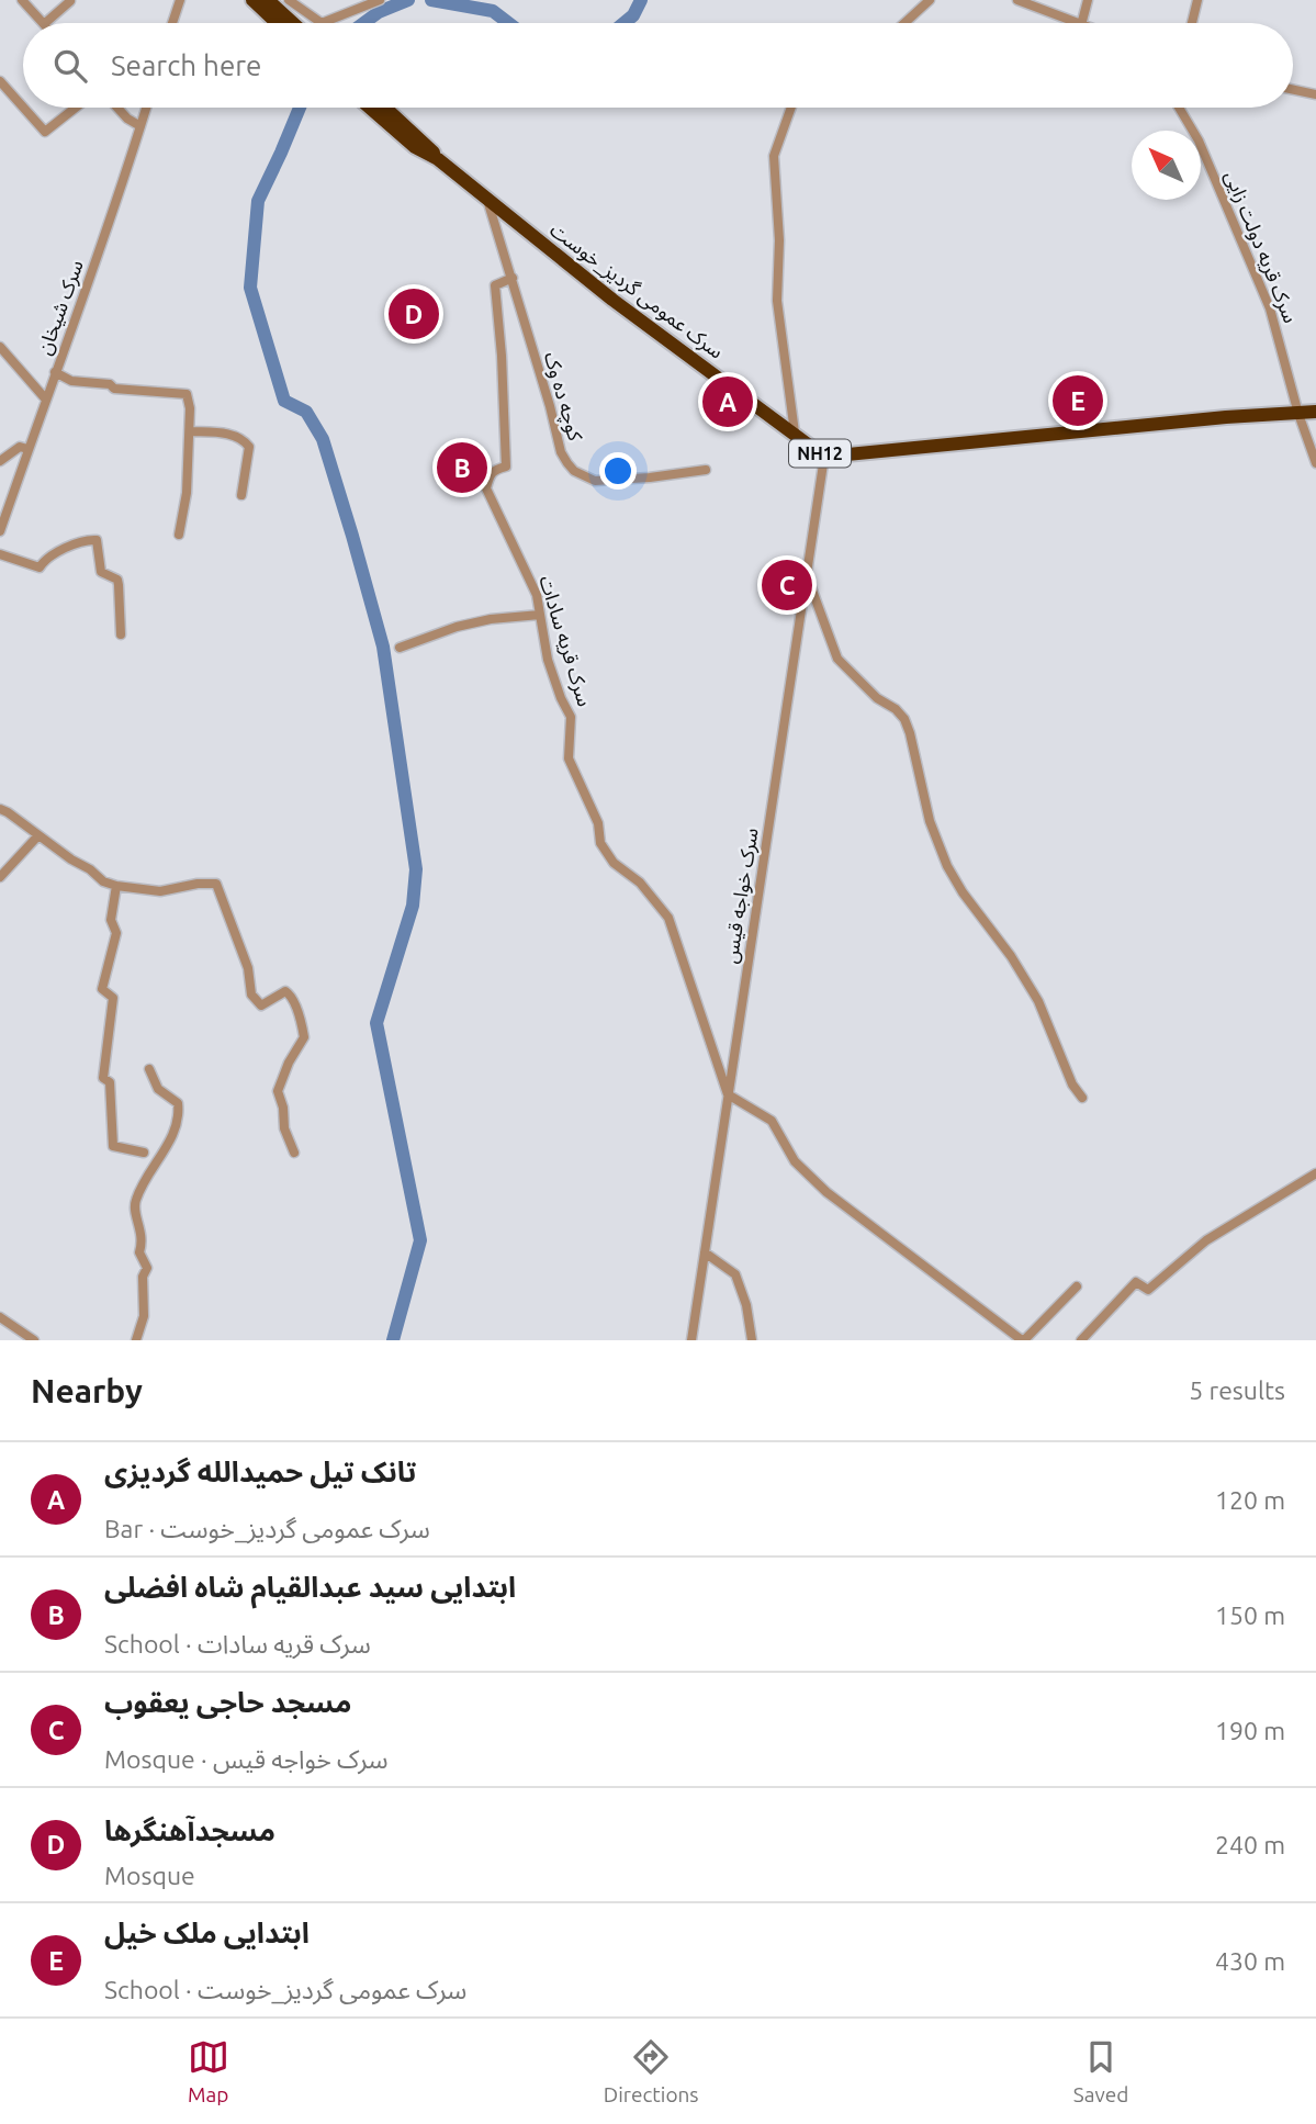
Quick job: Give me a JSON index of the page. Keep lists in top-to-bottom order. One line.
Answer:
{"streets":{"highway":["سرک عمومی گردیز_خوست","NH12"],"street":["سرک قریه دولت زایی","سرک شیخان","کوچه ده وک","سرک قریه سادات","سرک خواجه قیس"]},"crossings":[["سرک قریه دولت زایی","NH12"],["سرک عمومی گردیز_خوست","کوچه ده وک"],["سرک عمومی گردیز_خوست","NH12"],["سرک عمومی گردیز_خوست","سرک خواجه قیس"],["کوچه ده وک","سرک قریه سادات"],["NH12","سرک خواجه قیس"],["سرک قریه سادات","سرک خواجه قیس"]],"north":"top left","page":{"search":"Search here","pins":["D","E","A","B","C"],"heading":["Nearby","5 results"],"list":[{"mark":"A","name":"تانک تیل حمیدالله گردیزی","note":"Bar · سرک عمومی گردیز_خوست","value":"120 m"},{"mark":"B","name":"ابتدایی سید عبدالقیام شاه افضلی","note":"School · سرک قریه سادات","value":"150 m"},{"mark":"C","name":"مسجد حاجی یعقوب","note":"Mosque · سرک خواجه قیس","value":"190 m"},{"mark":"D","name":"مسجدآهنگرها","note":"Mosque","value":"240 m"},{"mark":"E","name":"ابتدایی ملک خیل","note":"School · سرک عمومی گردیز_خوست","value":"430 m"}],"nav":["Map","Directions","Saved"]}}
